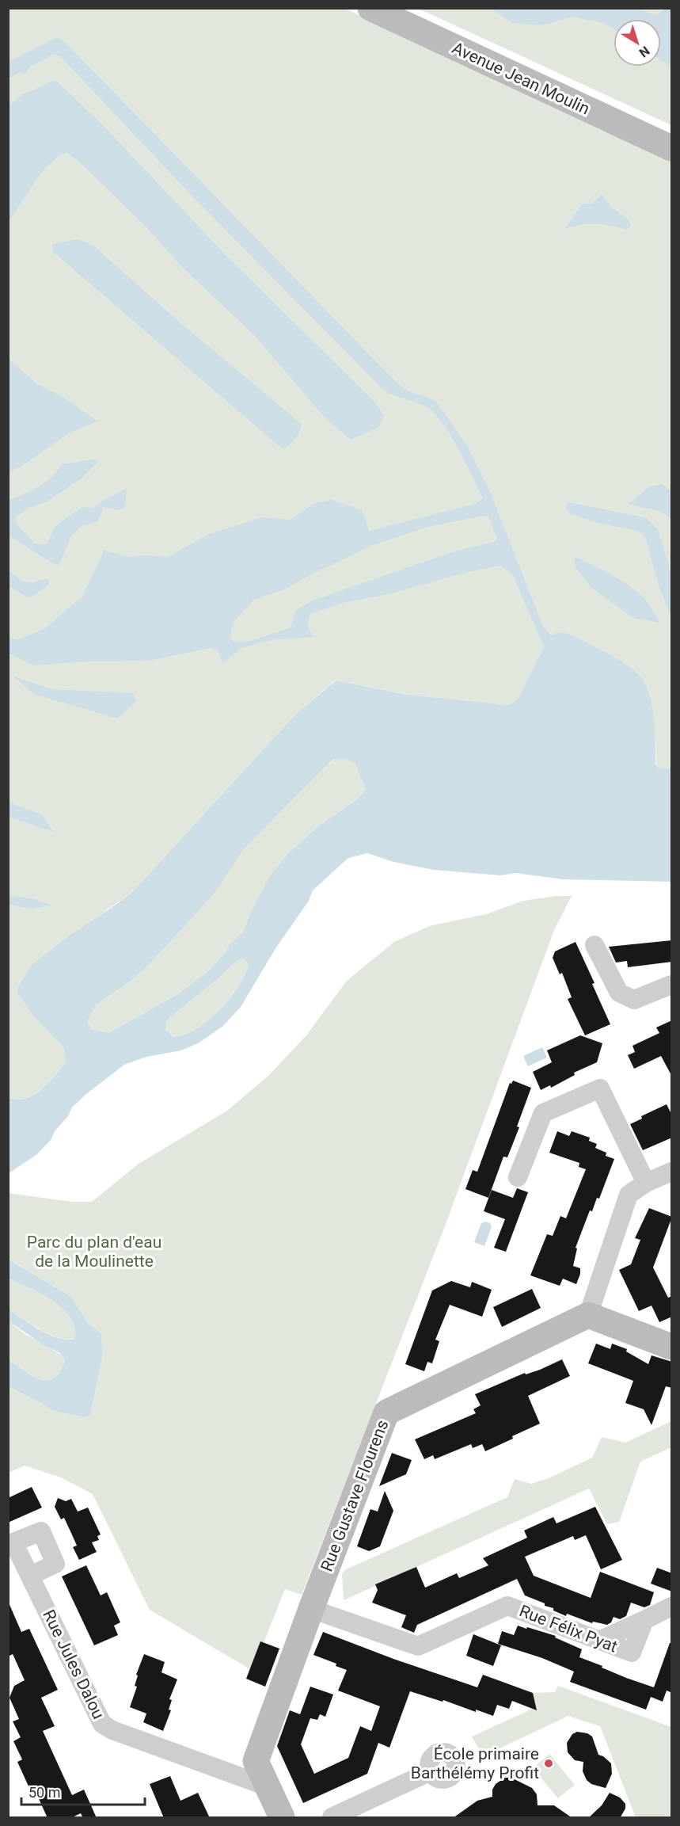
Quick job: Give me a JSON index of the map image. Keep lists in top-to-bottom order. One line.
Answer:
{"streets":{"street":["Avenue Jean Moulin","Rue Gustave Flourens","Rue Félix Pyat","Rue Jules Dalou"]},"crossings":[["Rue Gustave Flourens","Rue Félix Pyat"],["Rue Gustave Flourens","Rue Jules Dalou"]],"parks":["Parc du plan d'eau de la Moulinette"],"places":["École primaire Barthélémy Profit"],"scale_bar":"50 m","north":"bottom right"}
